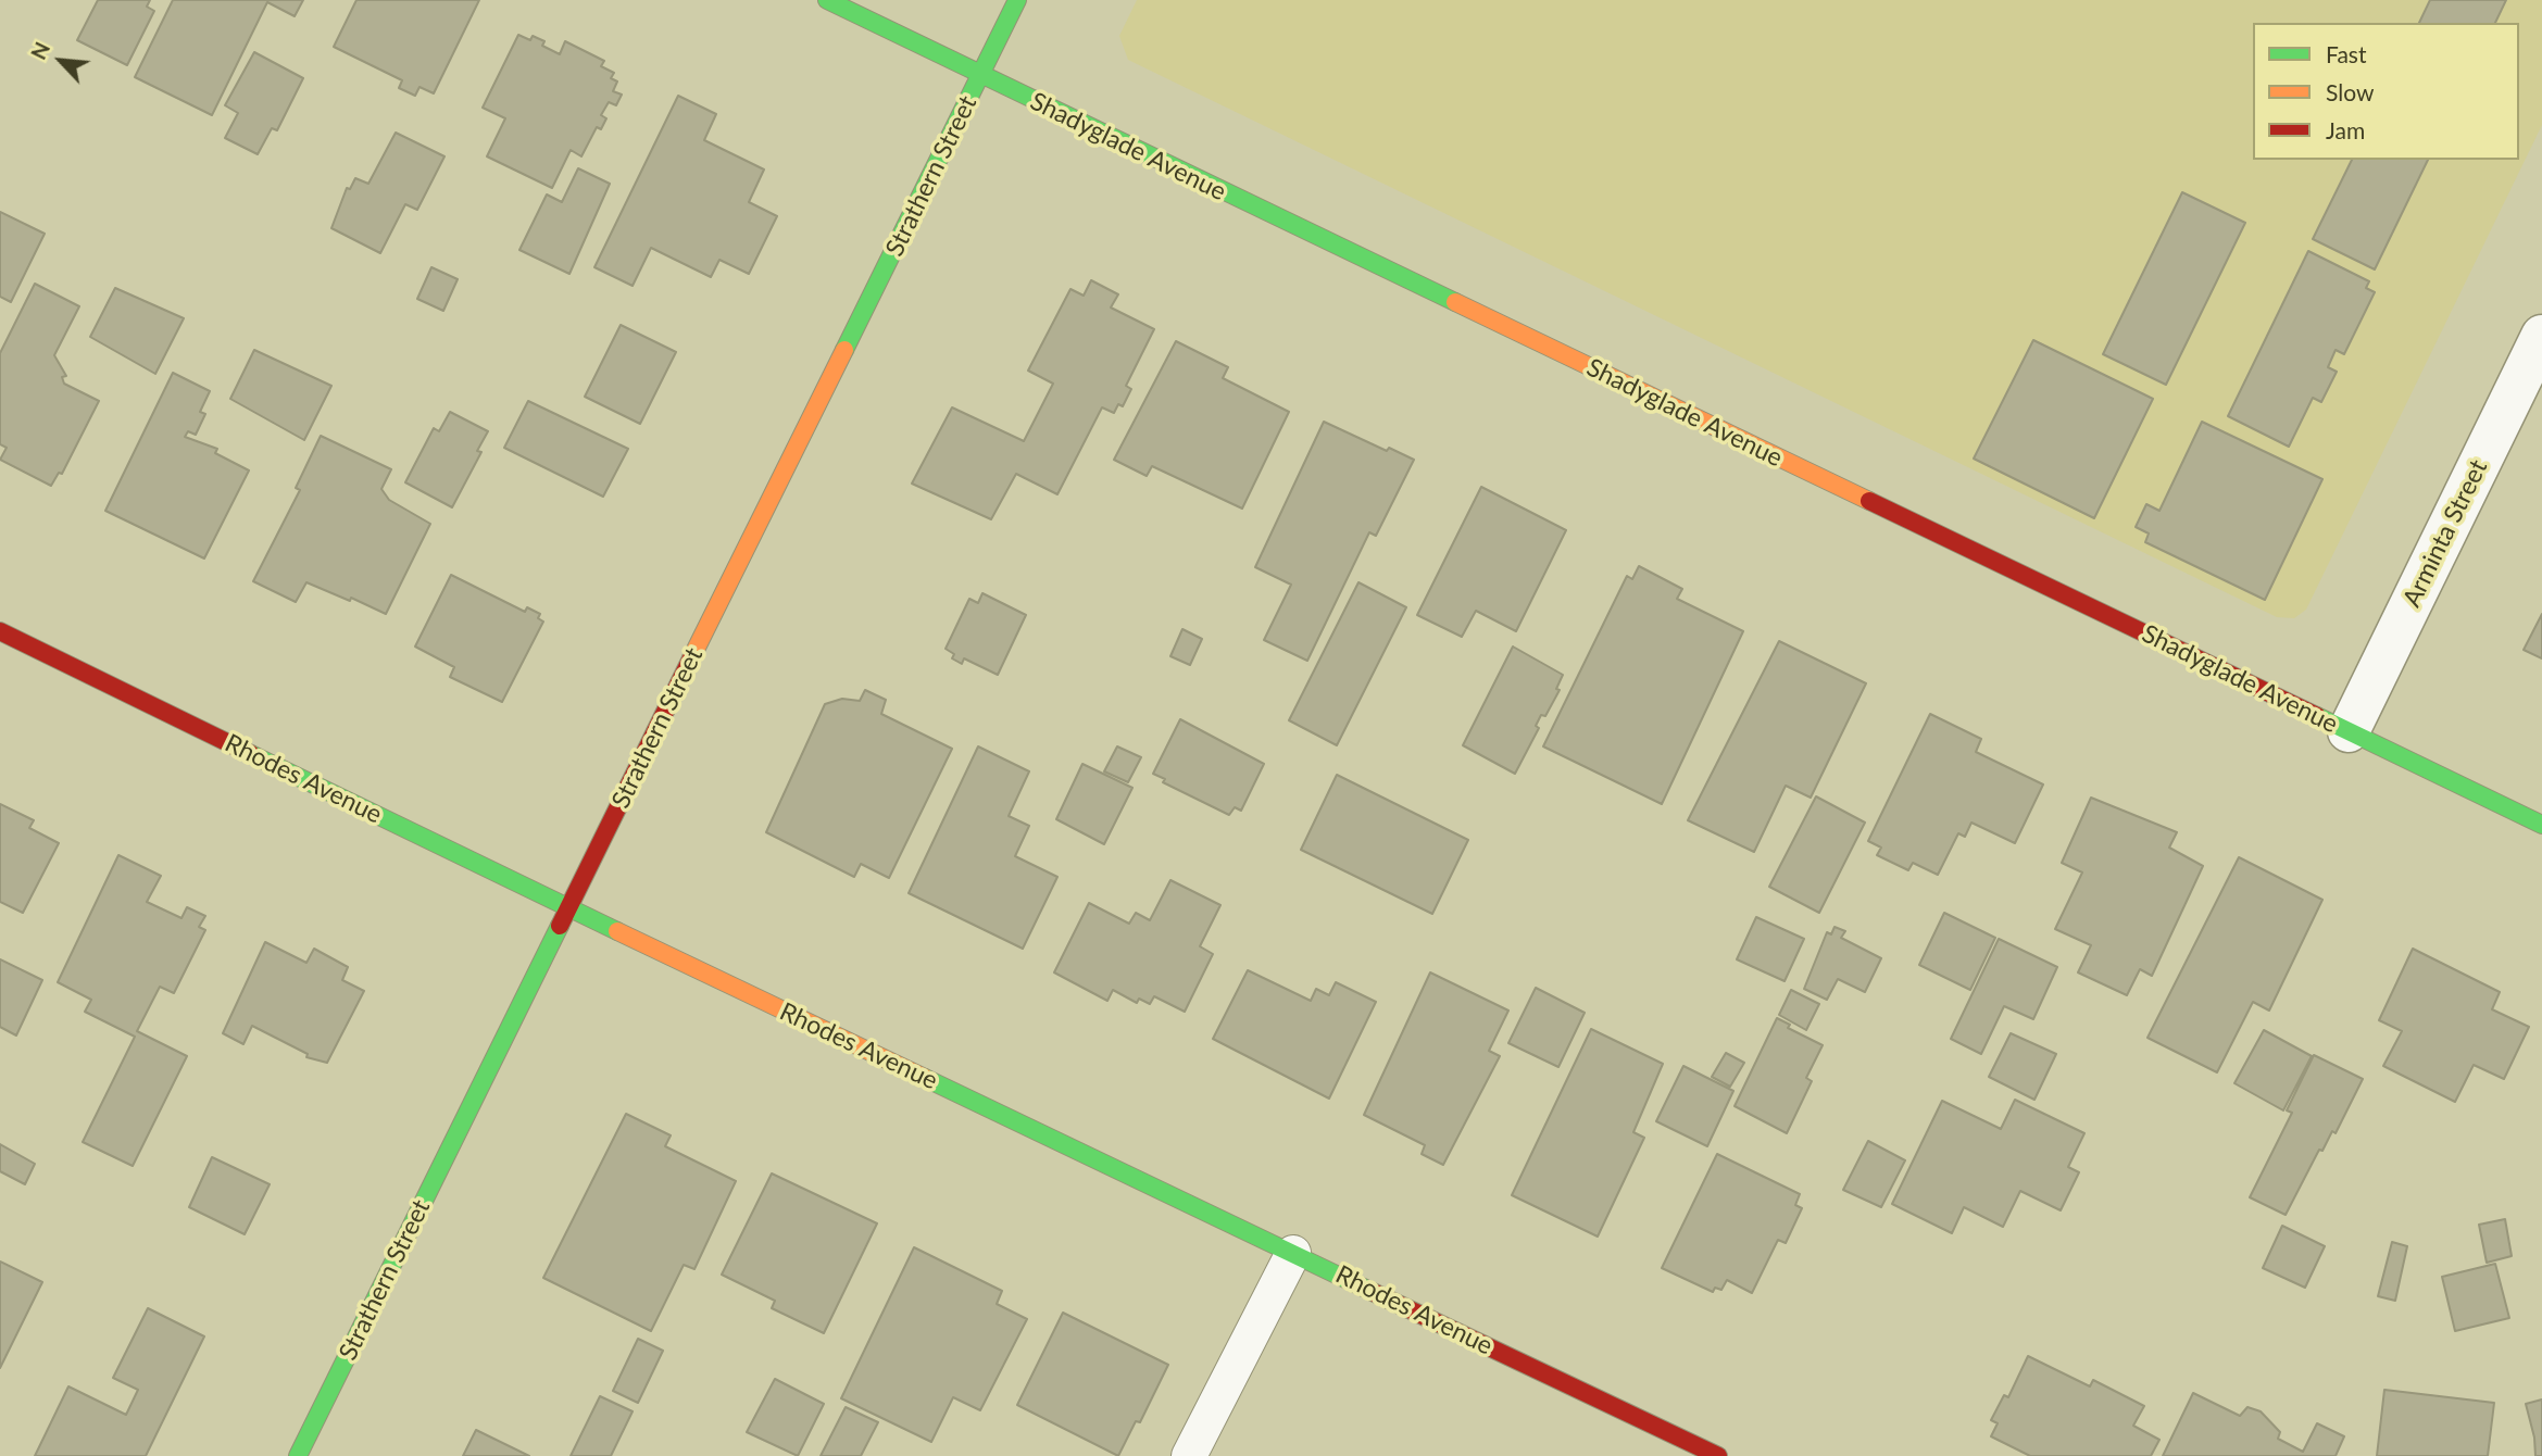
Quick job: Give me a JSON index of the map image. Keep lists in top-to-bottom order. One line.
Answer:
{"streets":{"street":["Shadyglade Avenue","Strathern Street","Arminta Street","Rhodes Avenue"]},"crossings":[["Shadyglade Avenue","Strathern Street"],["Shadyglade Avenue","Arminta Street"],["Strathern Street","Rhodes Avenue"]],"legend":["Fast","Slow","Jam"],"north":"top left"}
